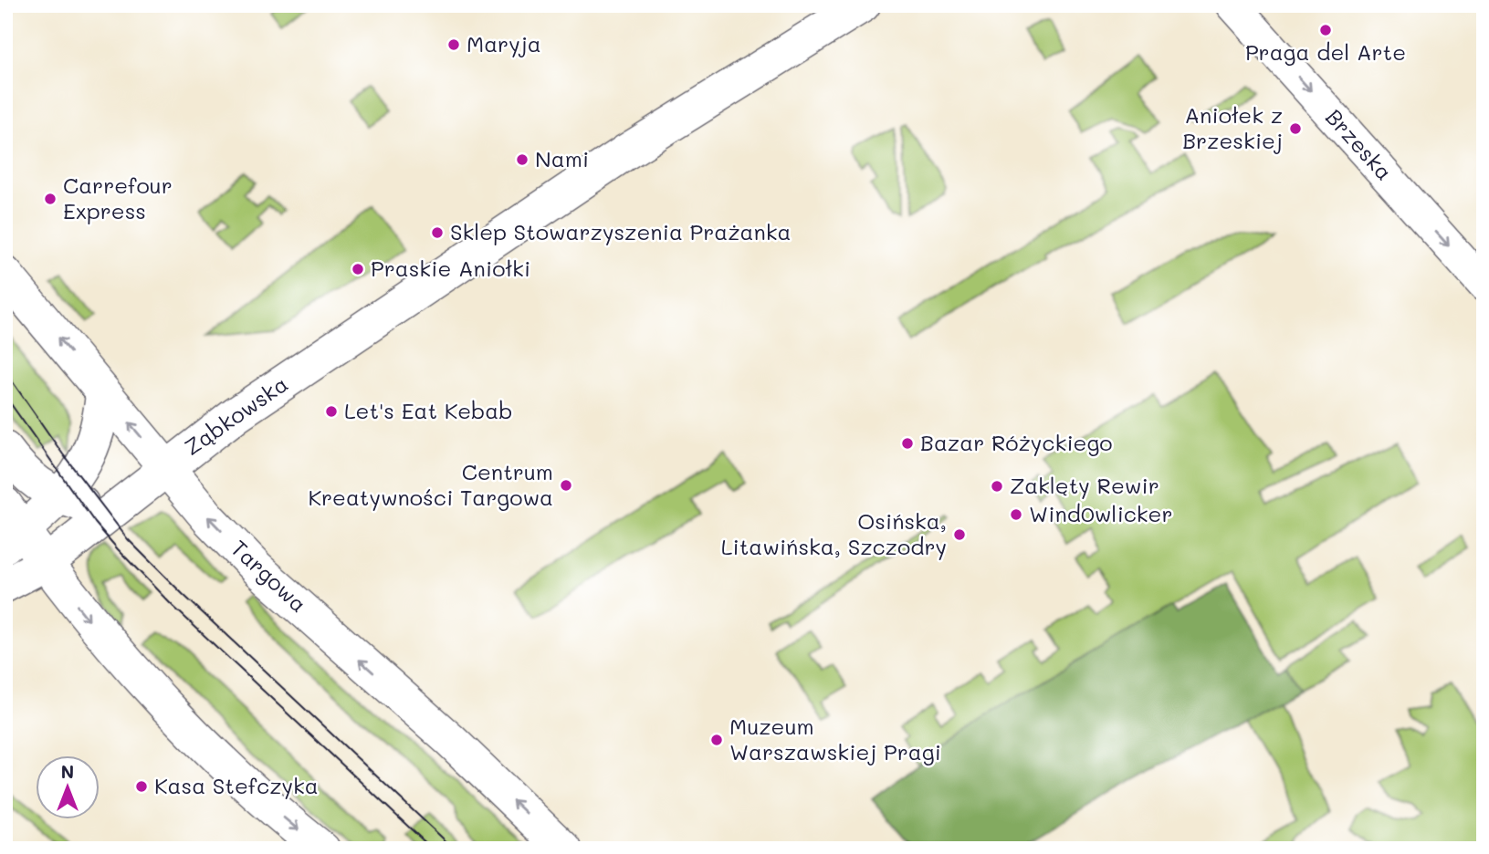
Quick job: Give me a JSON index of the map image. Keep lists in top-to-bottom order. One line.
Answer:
{"streets":{"street":["Brzeska","Ząbkowska","Targowa"]},"crossings":[["Ząbkowska","Targowa"]],"one_way":["Brzeska"],"places":["Praga del Arte","Maryja","Aniołek z Brzeskiej","Nami","Carrefour Express","Sklep Stowarzyszenia Prażanka","Praskie Aniołki","Let's Eat Kebab","Bazar Różyckiego","Centrum Kreatywności Targowa","Zaklęty Rewir","Wind0wlicker","Osińska, Litawińska, Szczodry","Muzeum Warszawskiej Pragi","Kasa Stefczyka"],"north":"top"}
